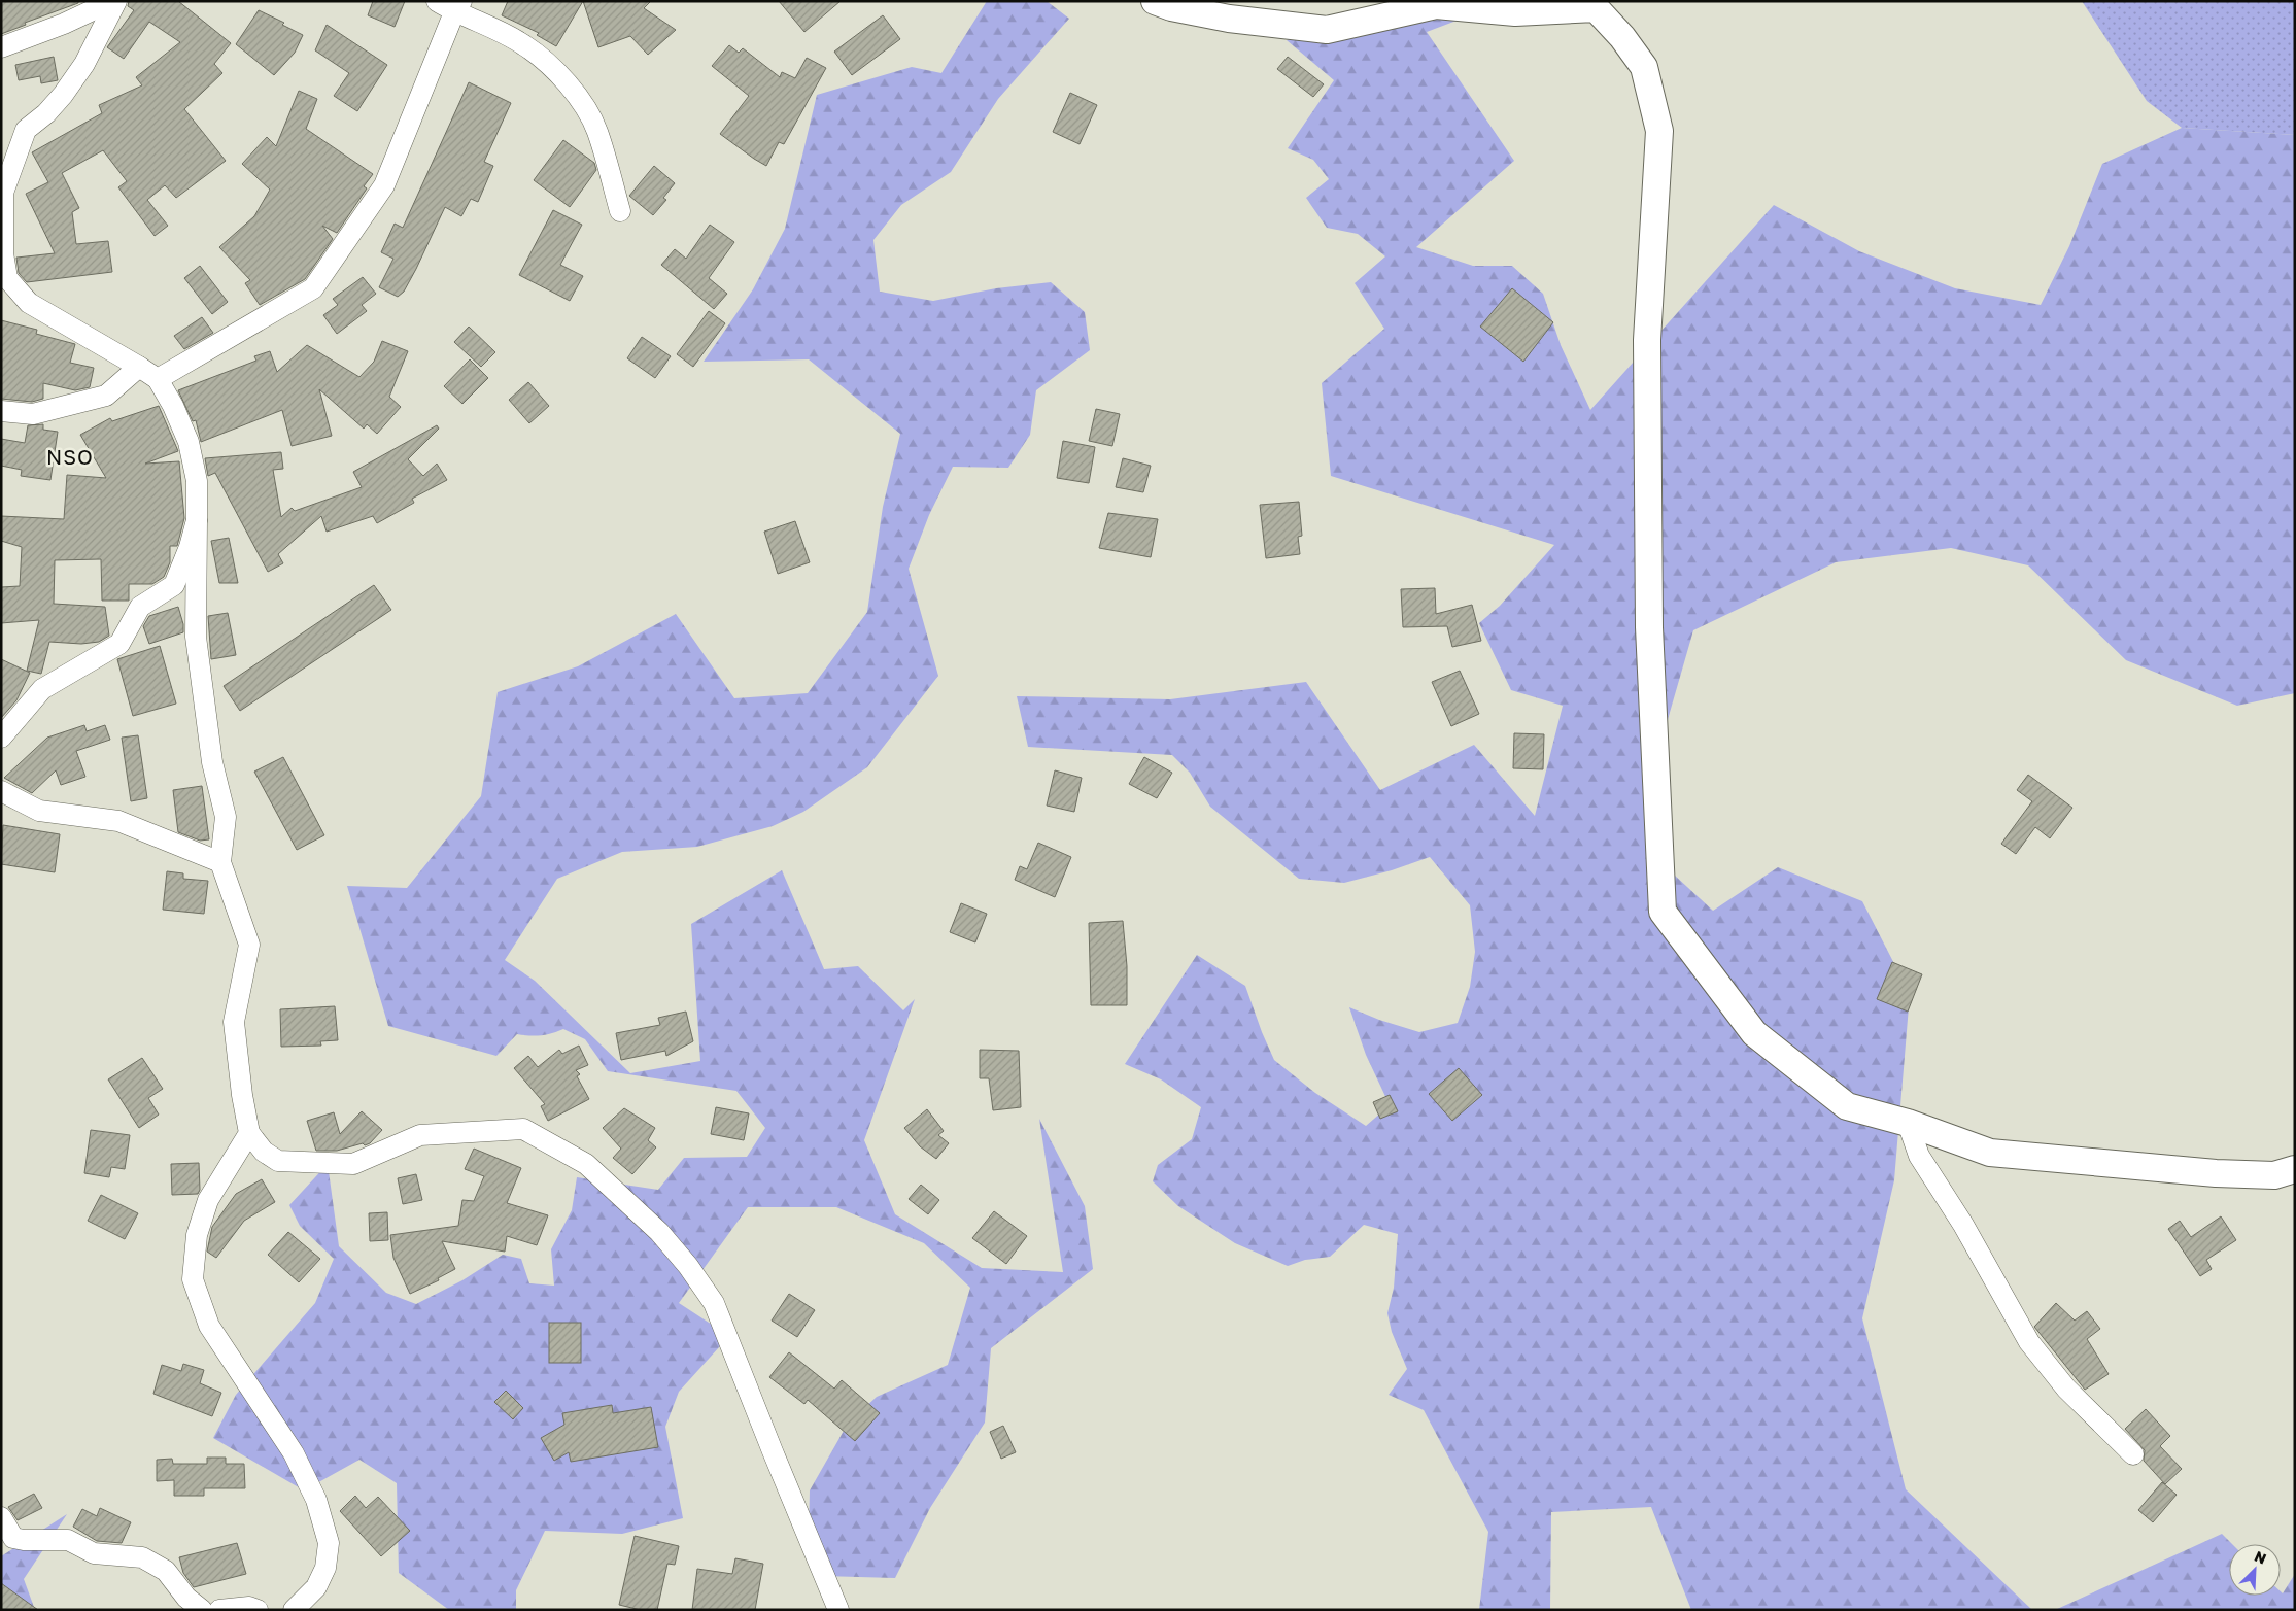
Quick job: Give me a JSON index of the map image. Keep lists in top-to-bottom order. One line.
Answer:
{"districts":["NSO"],"north":"top right"}
